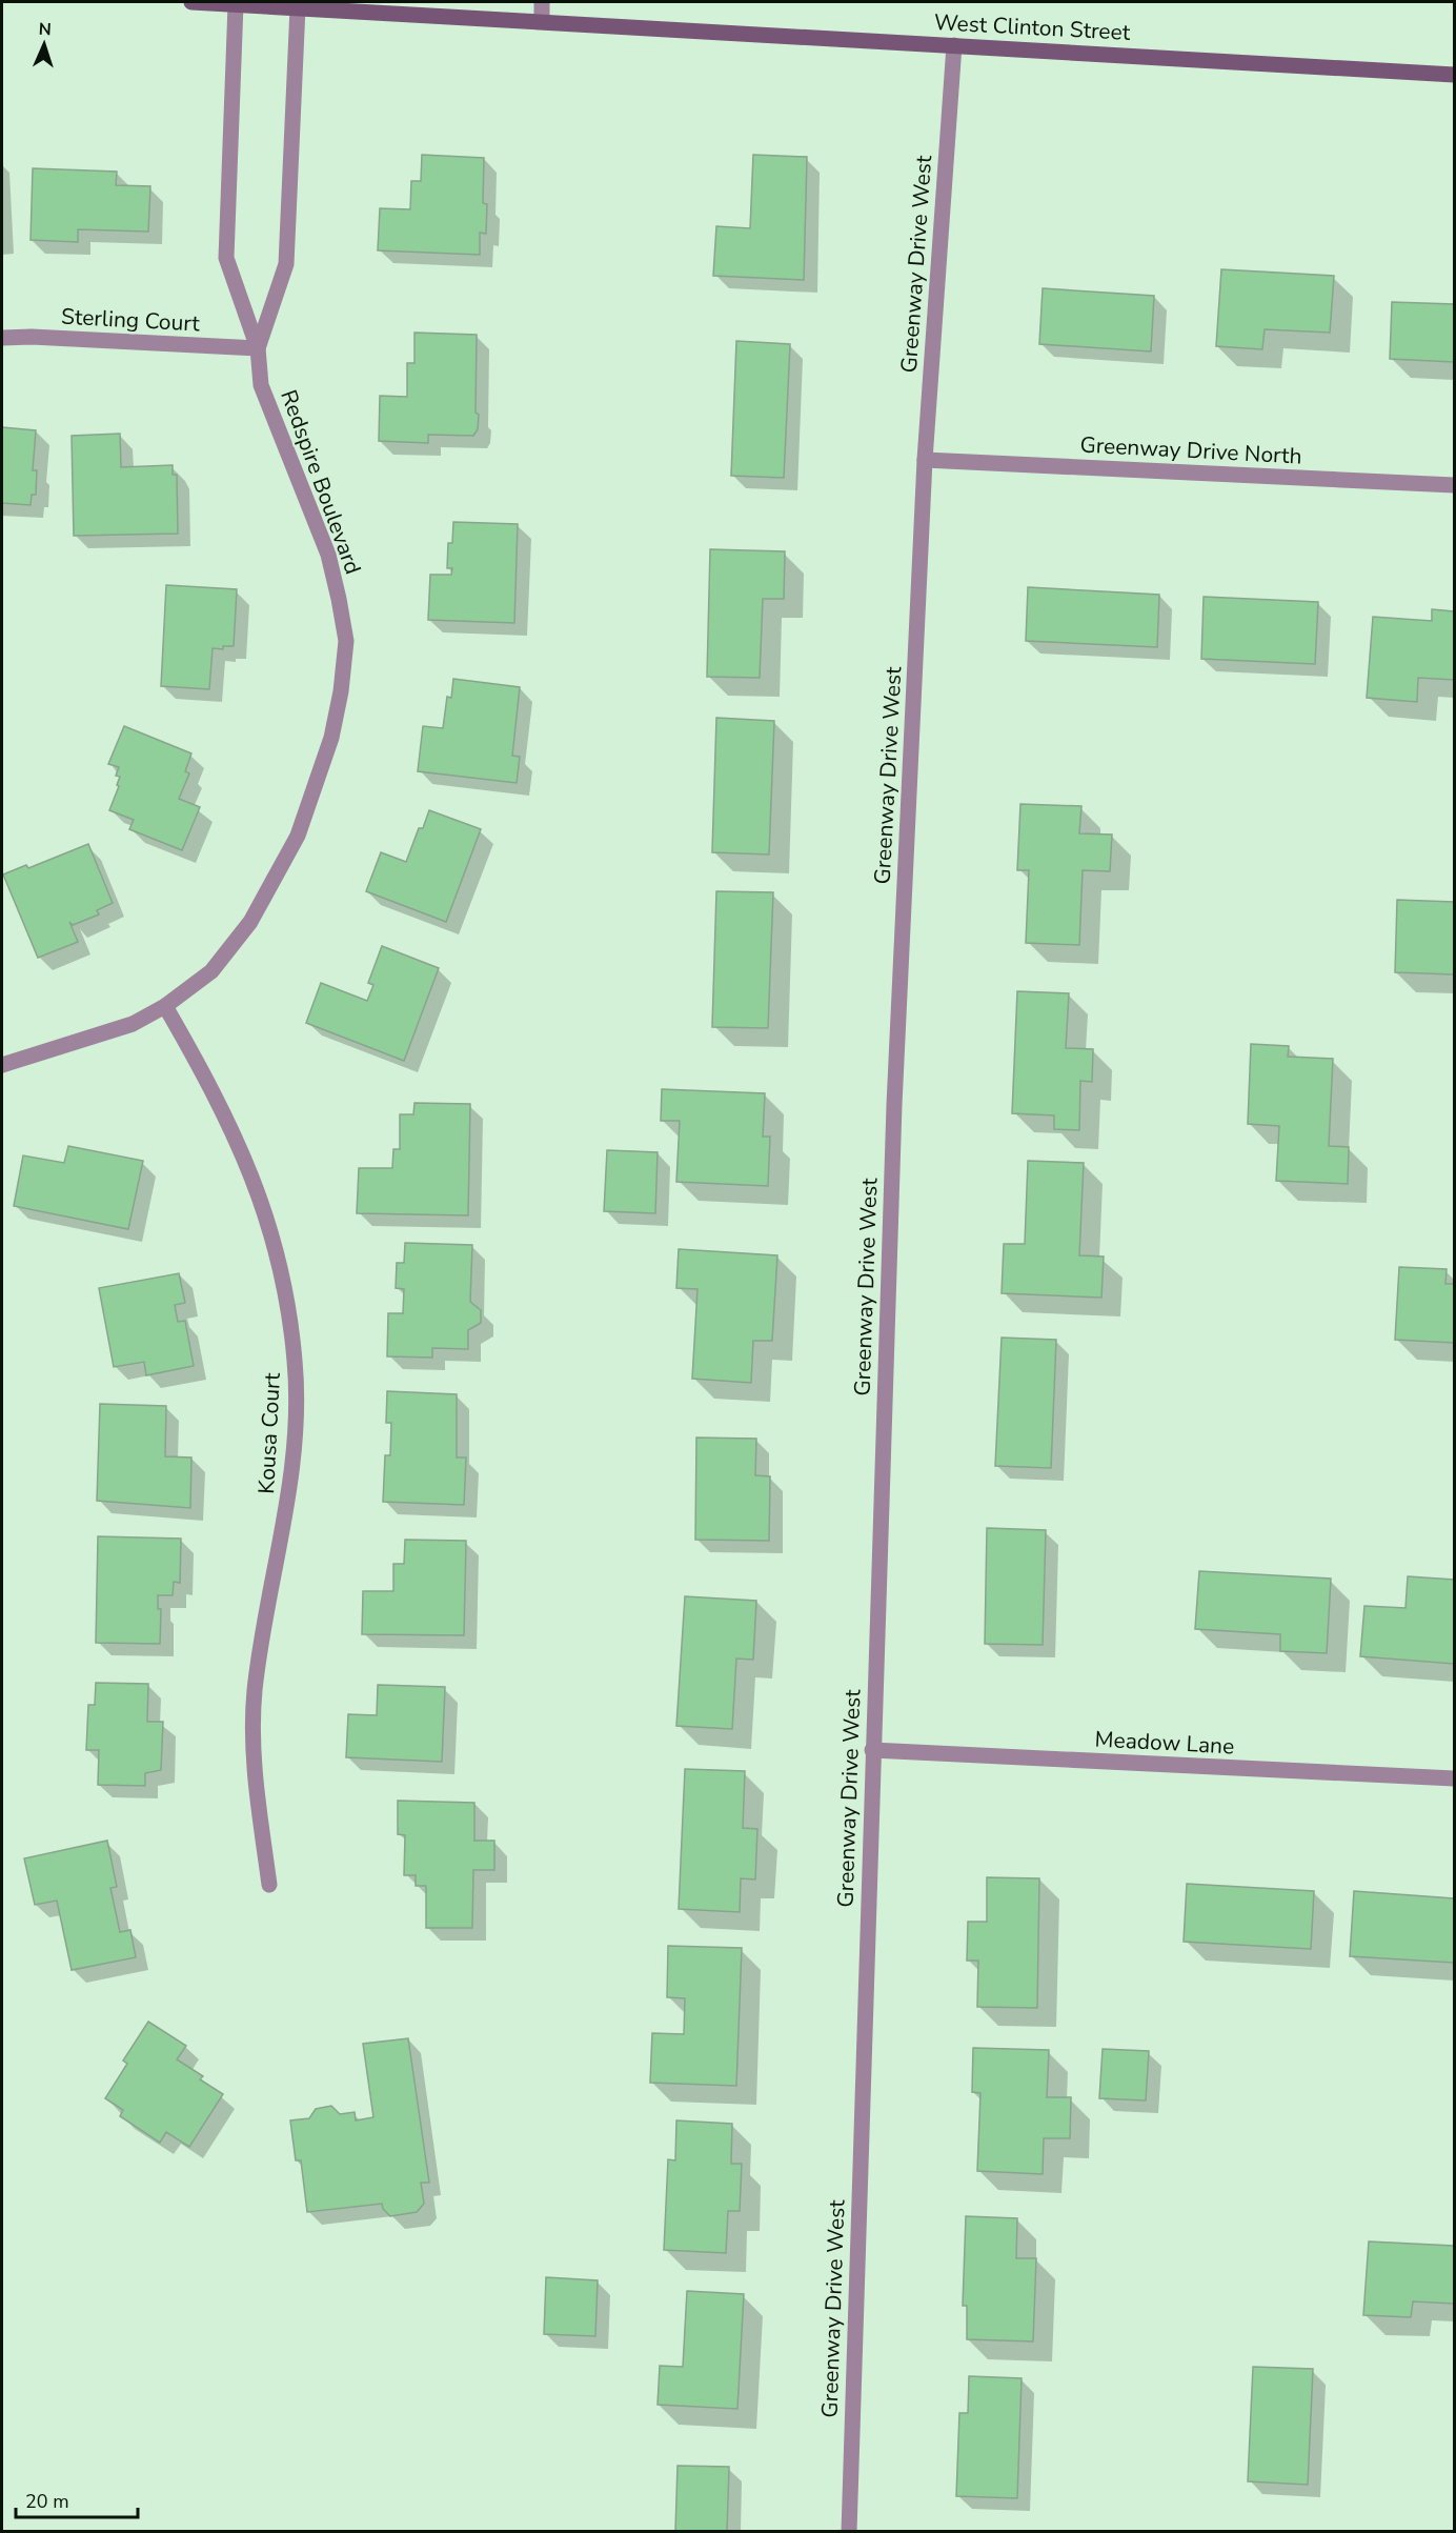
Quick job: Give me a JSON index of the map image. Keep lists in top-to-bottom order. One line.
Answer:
{"streets":{"street":["West Clinton Street","Greenway Drive West","Sterling Court","Greenway Drive North","Redspire Boulevard","Kousa Court","Meadow Lane"]},"crossings":[["West Clinton Street","Greenway Drive West"],["West Clinton Street","Redspire Boulevard"],["Greenway Drive West","Greenway Drive North"],["Greenway Drive West","Meadow Lane"],["Sterling Court","Redspire Boulevard"],["Redspire Boulevard","Kousa Court"]],"scale_bar":"20 m","north":"top"}
